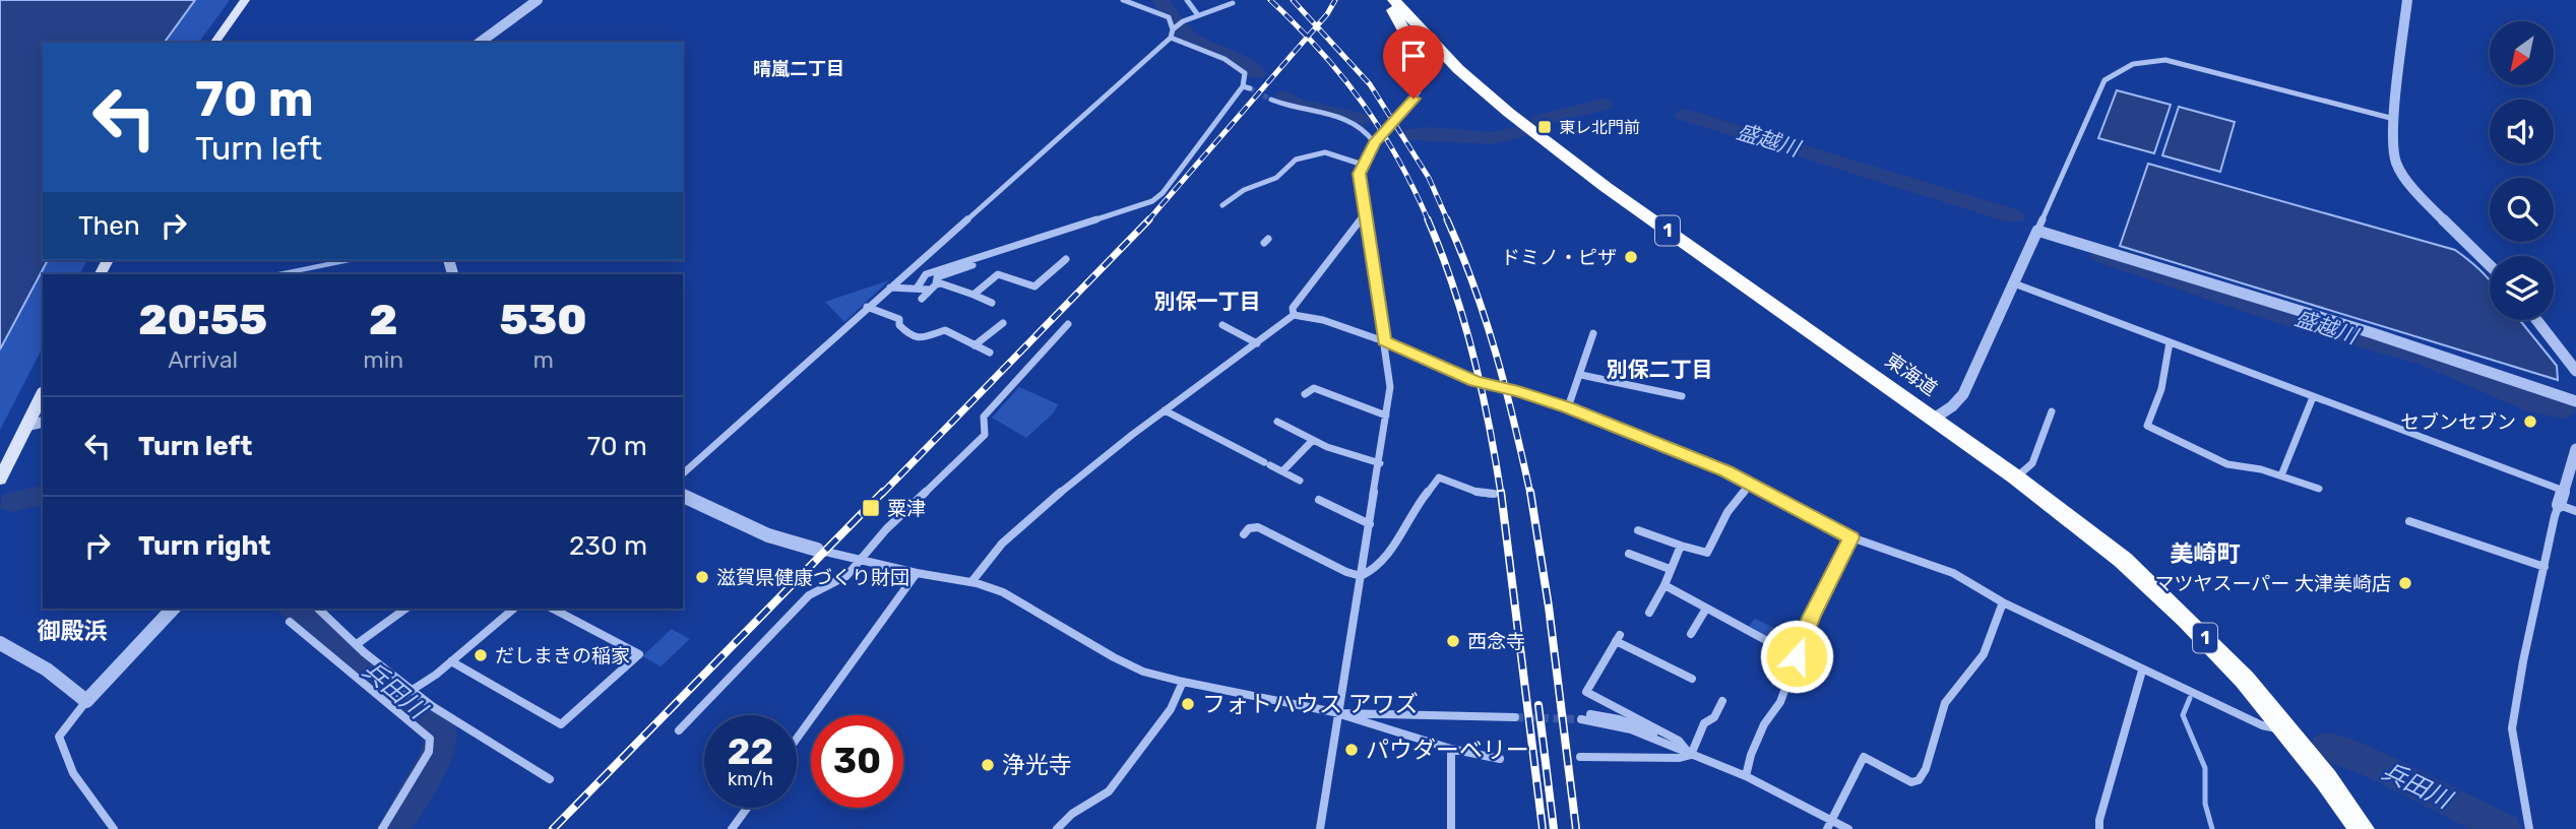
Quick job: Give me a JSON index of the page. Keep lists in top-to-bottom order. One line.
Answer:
{"streets":{"highway":["1","東海道"]},"districts":["晴嵐二丁目","別保一丁目","別保二丁目","美崎町","御殿浜"],"water":["盛越川","兵田川"],"places":{"transit":["東レ北門前","粟津"],"other":["ドミノ・ピザ","セブンセブン","滋賀県健康づくり財団","マツヤスーパー 大津美崎店","西念寺","だしまきの稲家","フォトハウス アワズ","パウダーベリー","浄光寺"]},"north":"bottom left","page":{"turn":["70 m","Turn left"],"then":"Then","eta":["20:55","Arrival","2","min","530","m"],"list":[{"name":"Turn left","value":"70 m"},{"name":"Turn right","value":"230 m"}],"speed":"22 km/h","limit":"30"}}
